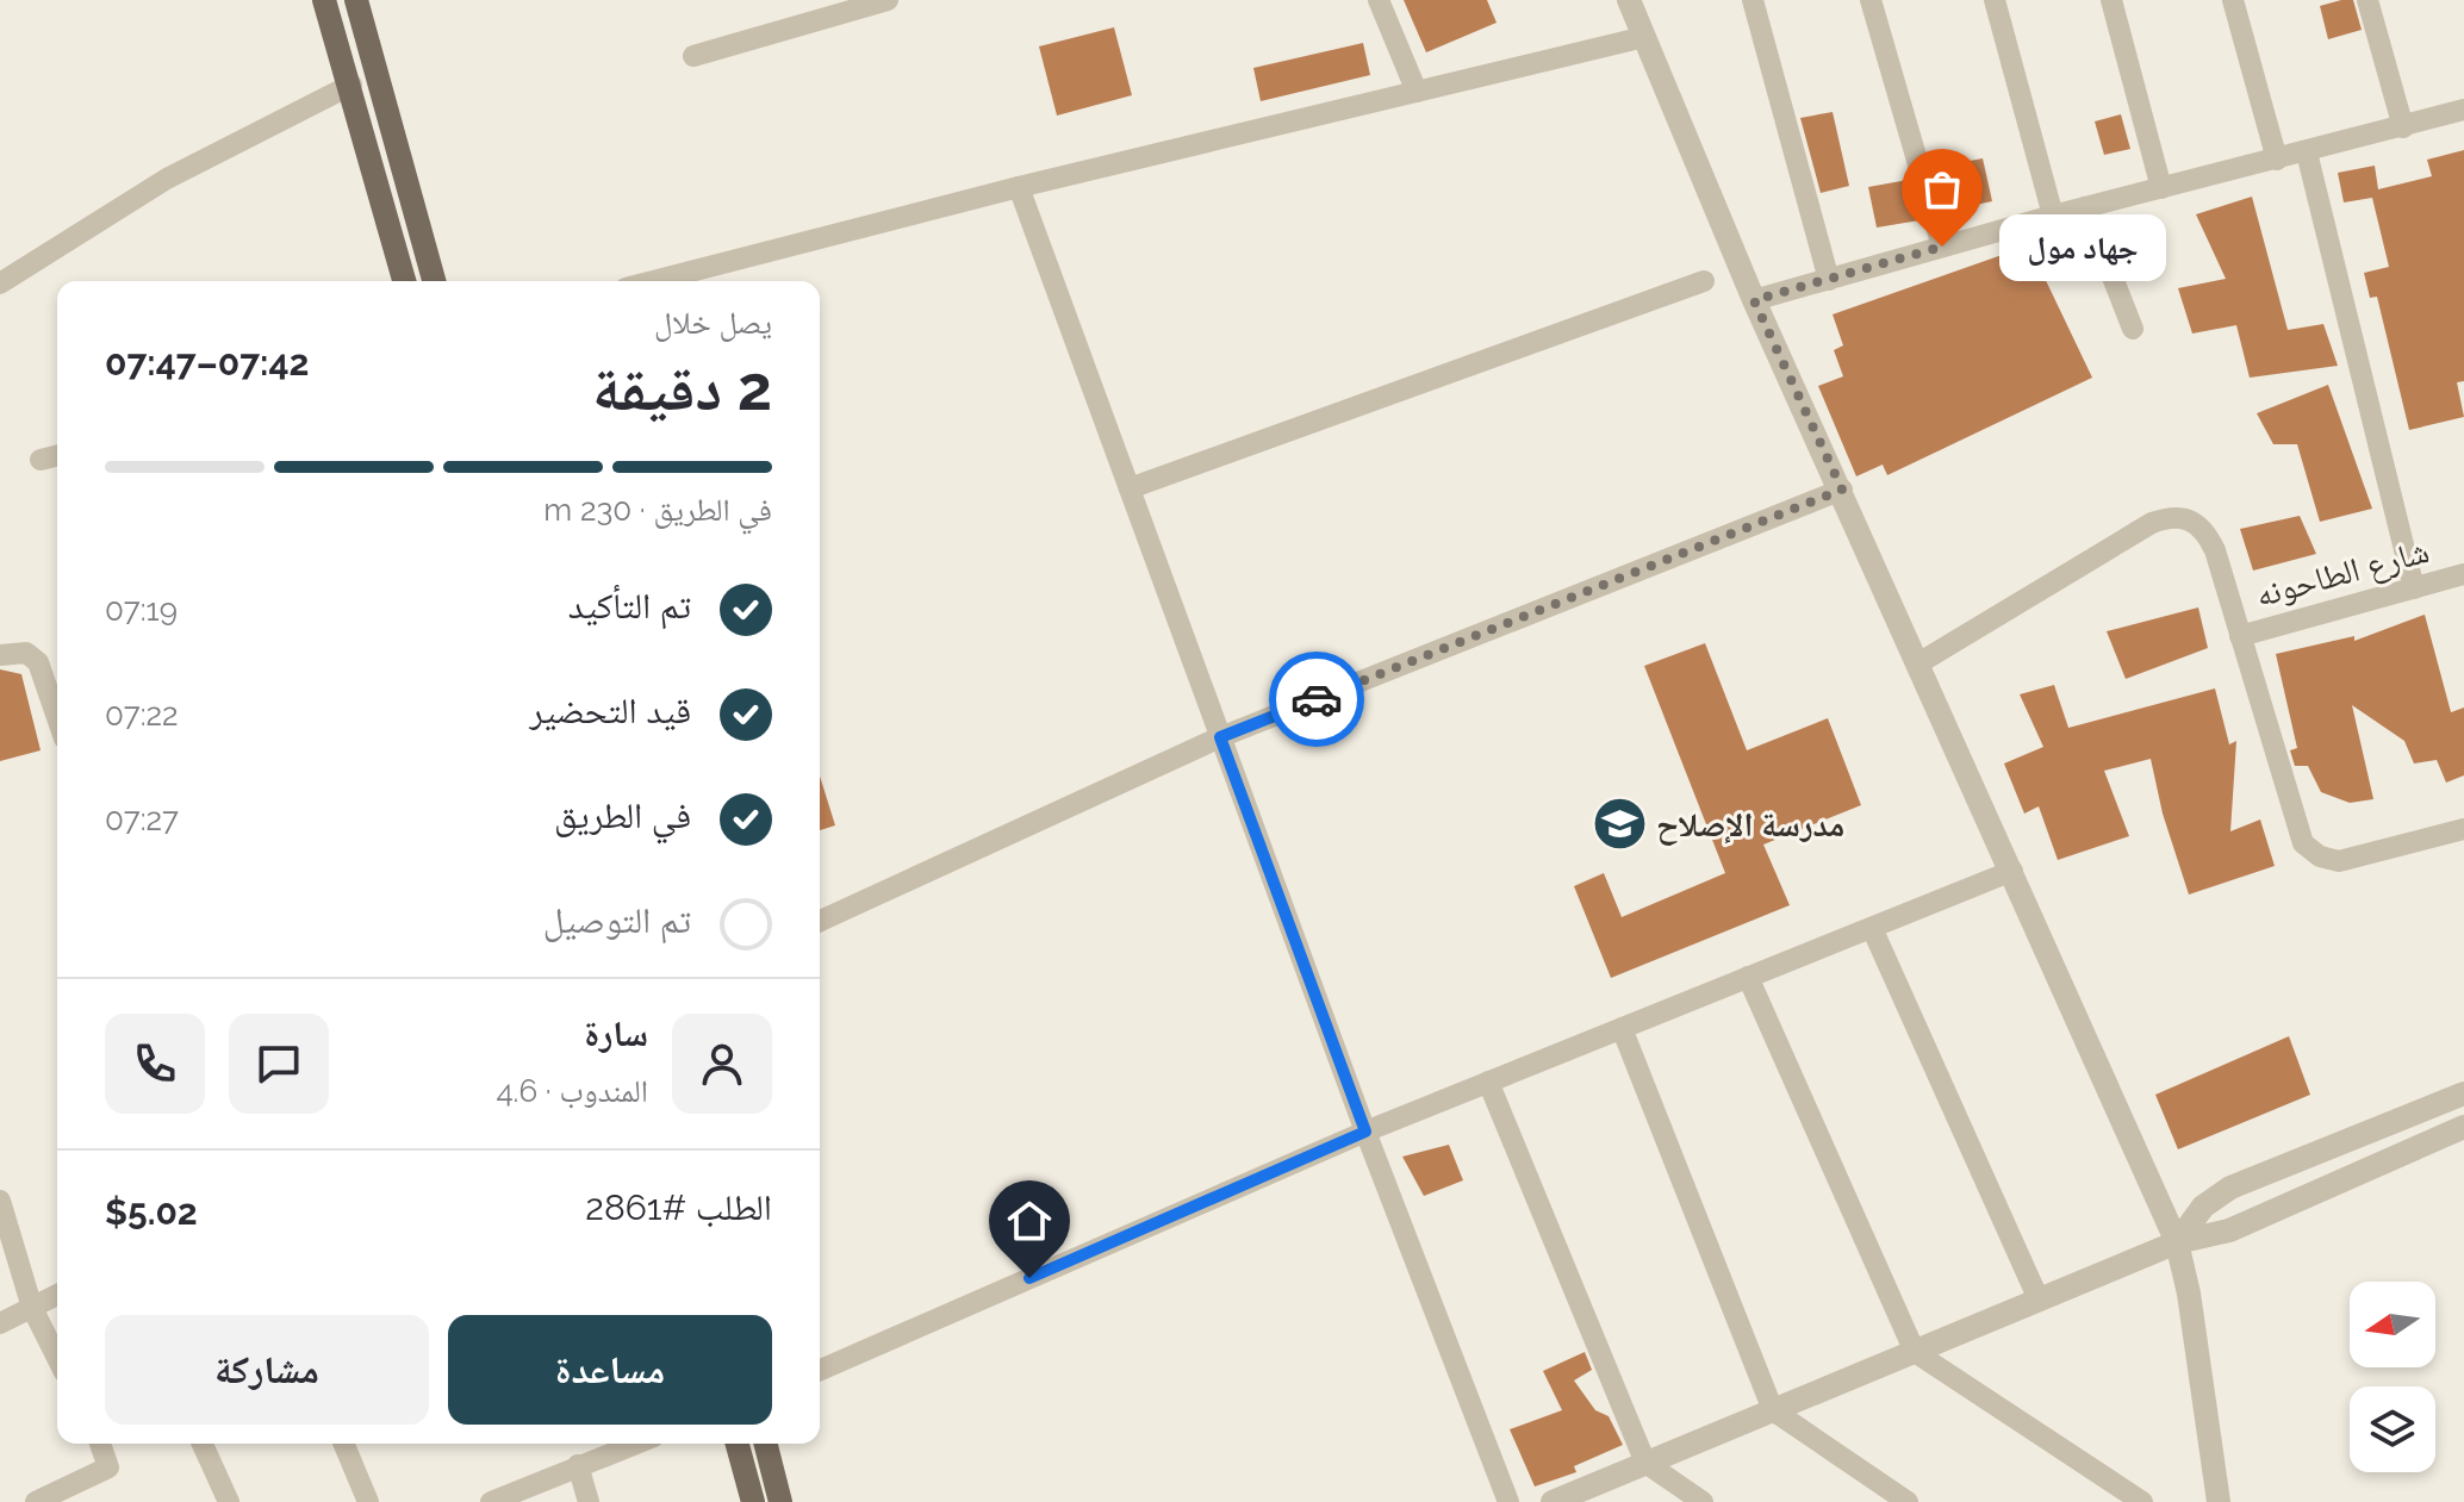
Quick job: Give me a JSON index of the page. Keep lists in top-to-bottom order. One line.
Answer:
{"streets":{"street":["شارع الطاحونه"]},"places":{"other":["جهاد مول"],"school or university":["مدرسة الإصلاح"]},"north":"left","page":{"bubble":"جهاد مول","heading":["2 دقيقة","يصل خلال","07:42–07:47"],"panel":["سارة","المندوب · 4.6","الطلب #2861","$5.02"],"bar":"في الطريق · 230 m","list":[["تم التأكيد","07:19"],["قيد التحضير","07:22"],["في الطريق","07:27"],"تم التوصيل"],"buttons":["مساعدة","مشاركة"]}}
